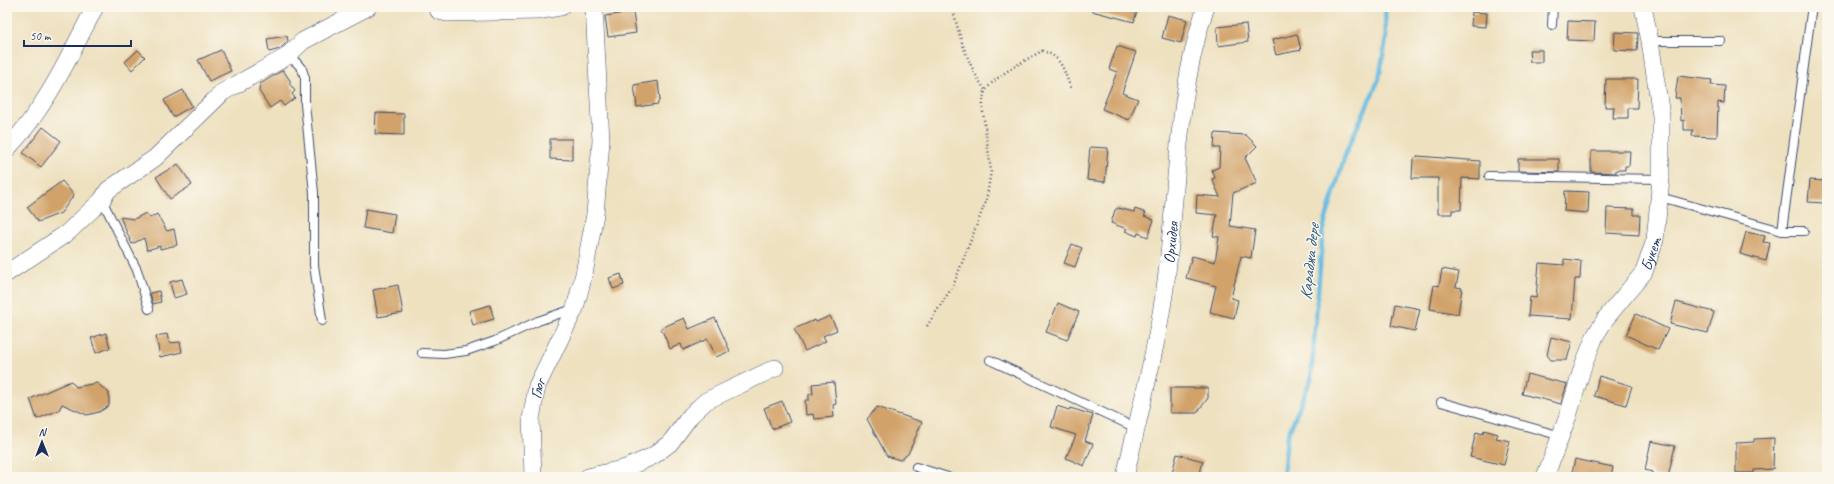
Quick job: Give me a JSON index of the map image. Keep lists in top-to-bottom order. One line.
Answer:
{"streets":{"street":["Орхидея","Букет","Глог"]},"water":["Караджа дере"],"scale_bar":"50 m","north":"top"}
